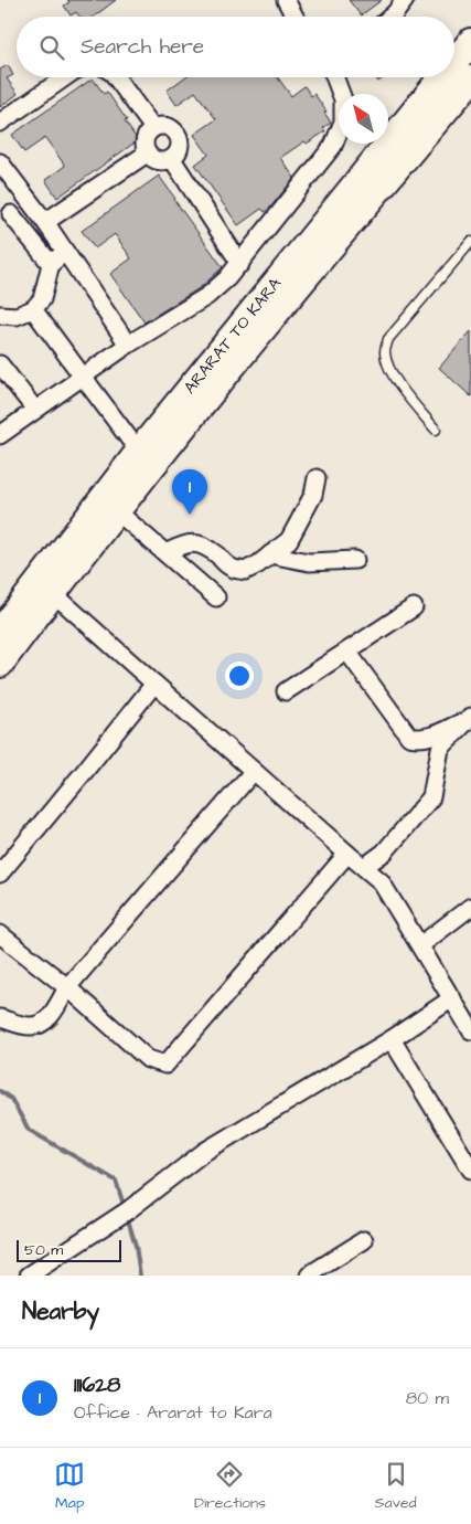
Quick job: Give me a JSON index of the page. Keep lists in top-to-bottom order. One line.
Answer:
{"streets":{"main road":["ARARAT TO KARA"]},"scale_bar":"50 m","north":"top left","page":{"search":"Search here","pins":"1","scale":"50 m","heading":"Nearby","list":[{"mark":"1","name":"111628","note":"Office · Ararat to Kara","value":"80 m"}],"nav":["Map","Directions","Saved"]}}
